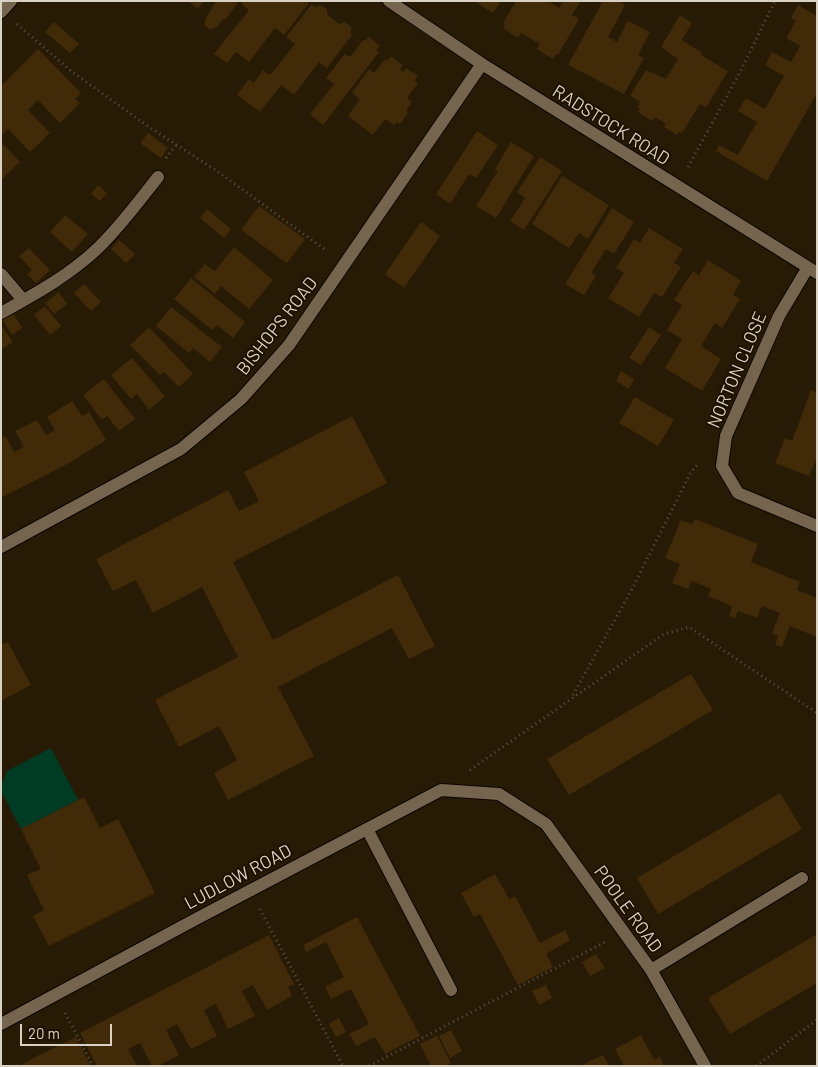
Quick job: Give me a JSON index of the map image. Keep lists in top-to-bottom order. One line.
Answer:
{"streets":{"street":["RADSTOCK ROAD","BISHOPS ROAD","NORTON CLOSE","LUDLOW ROAD","POOLE ROAD"]},"crossings":[["RADSTOCK ROAD","BISHOPS ROAD"],["RADSTOCK ROAD","NORTON CLOSE"],["LUDLOW ROAD","POOLE ROAD"]],"scale_bar":"20 m"}
